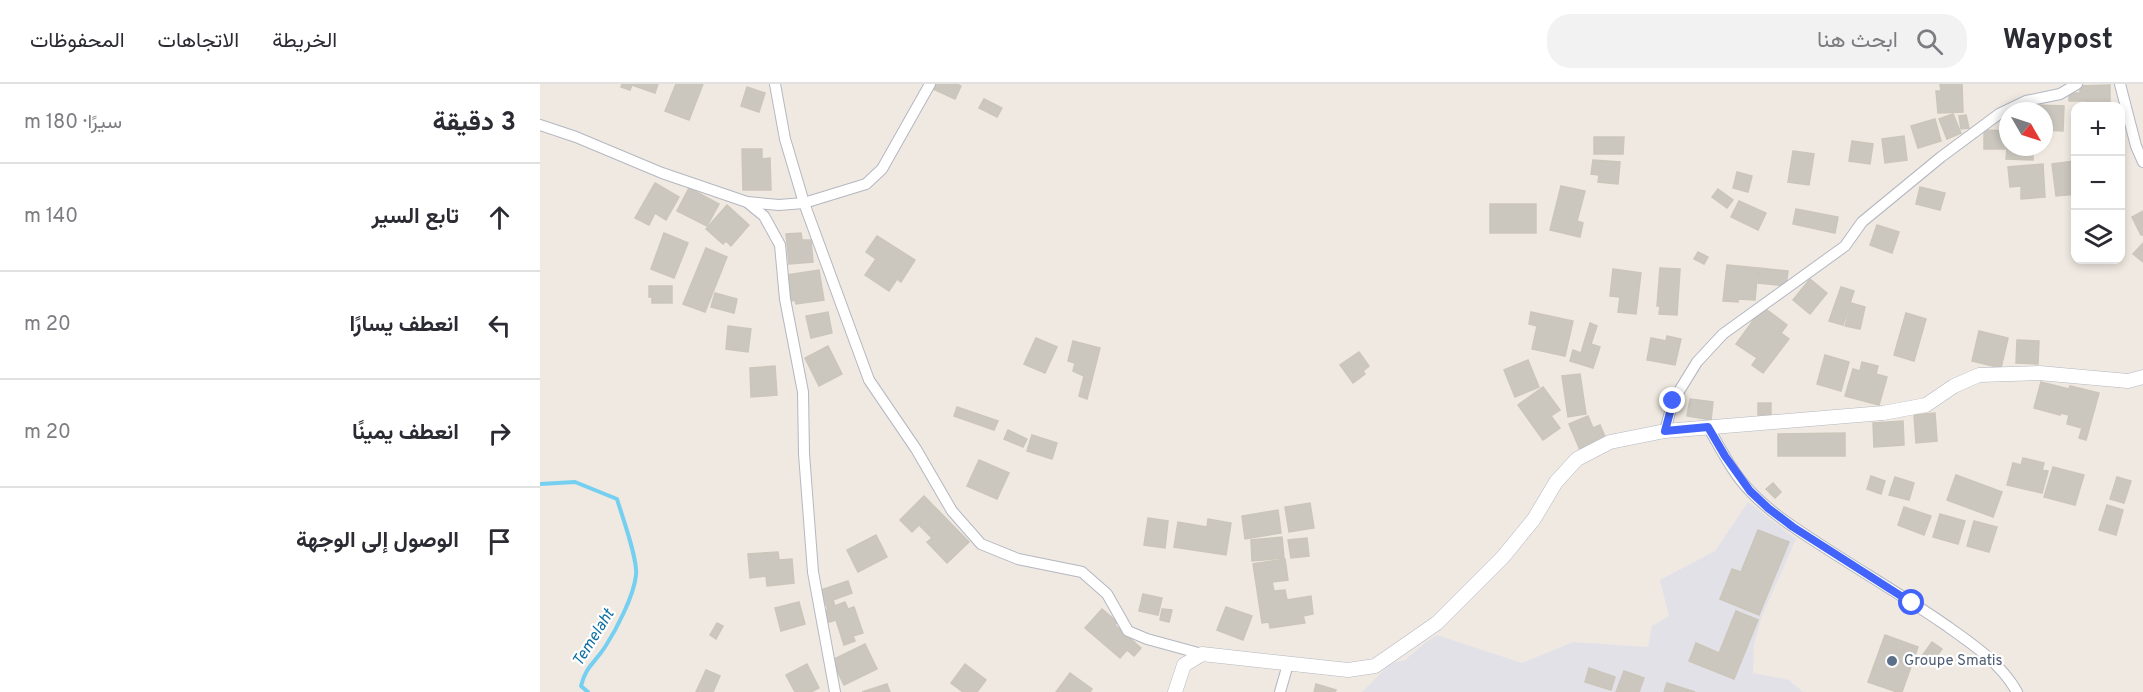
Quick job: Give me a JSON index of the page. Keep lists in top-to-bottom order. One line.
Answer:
{"water":["Temelaht"],"places":["Groupe Smatis"],"north":"bottom right","page":{"header":"Waypost","search":"ابحث هنا","nav":["الخريطة","الاتجاهات","المحفوظات"],"heading":["3 دقيقة","سيرًا · 180 m"],"map_buttons":["+","−"],"list":[["تابع السير","140 m"],["انعطف يسارًا","20 m"],["انعطف يمينًا","20 m"],"الوصول إلى الوجهة"]}}
